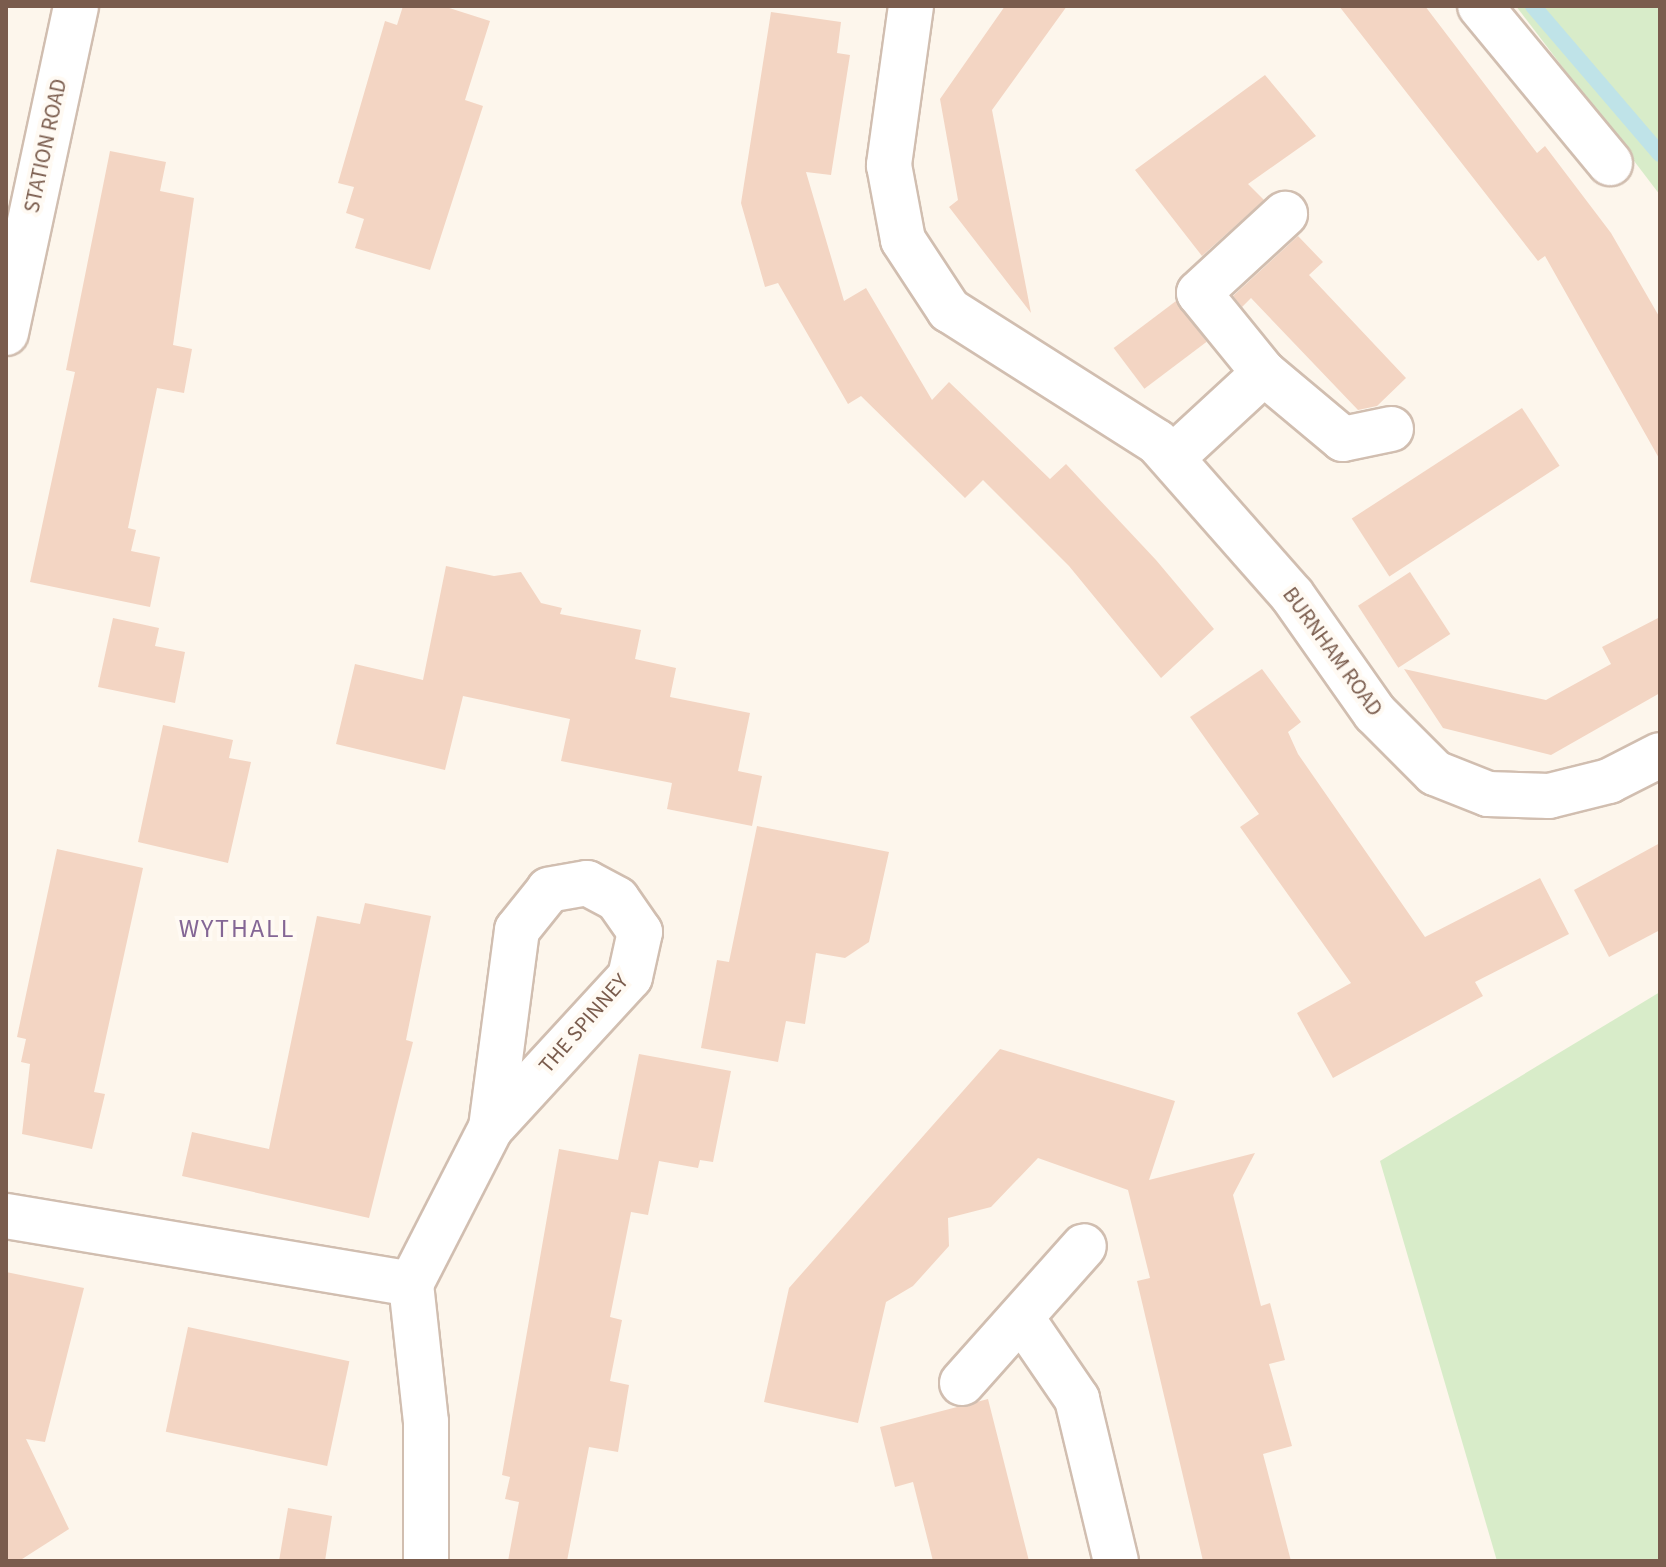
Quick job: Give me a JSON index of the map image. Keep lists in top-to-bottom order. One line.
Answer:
{"streets":{"street":["STATION ROAD","BURNHAM ROAD","THE SPINNEY"]},"districts":["WYTHALL"]}
